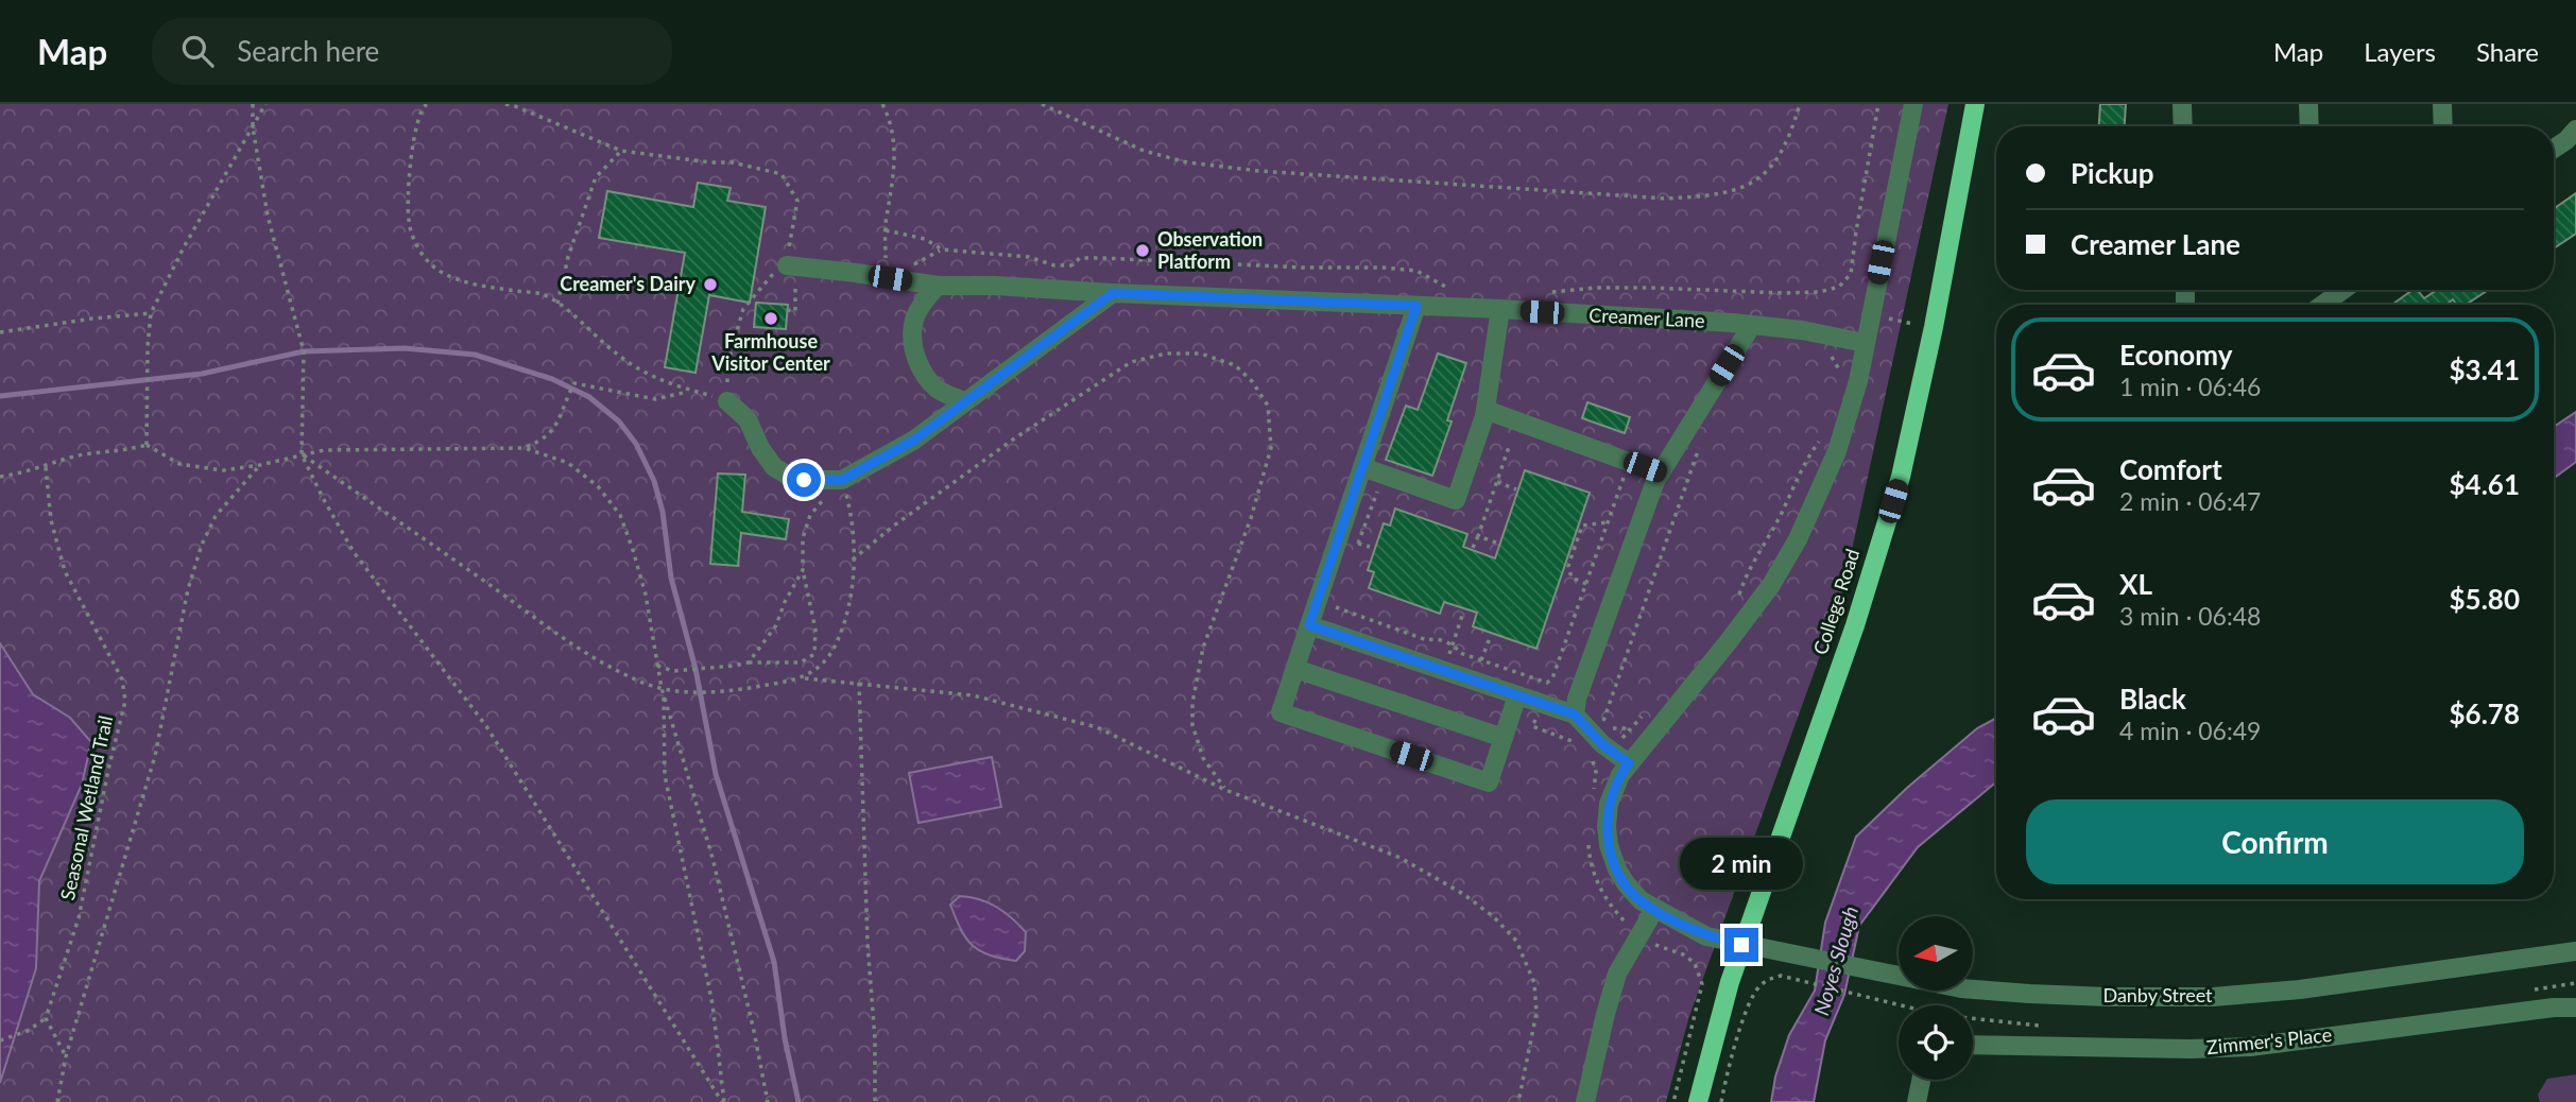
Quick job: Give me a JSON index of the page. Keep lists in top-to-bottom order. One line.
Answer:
{"streets":{"main road":["College Road"],"street":["Creamer Lane","Danby Street","Zimmer's Place"],"path":["Seasonal Wetland Trail"]},"crossings":[["College Road","Danby Street"]],"water":["Noyes Slough"],"places":["Observation Platform","Creamer's Dairy","Farmhouse Visitor Center"],"north":"left","page":{"header":"Map","search":"Search here","nav":["Map","Layers","Share"],"banner":["Pickup","Creamer Lane"],"list":[{"name":"Economy","note":"1 min · 06:46","value":"$3.41"},{"name":"Comfort","note":"2 min · 06:47","value":"$4.61"},{"name":"XL","note":"3 min · 06:48","value":"$5.80"},{"name":"Black","note":"4 min · 06:49","value":"$6.78"}],"buttons":"Confirm","bubble":"2 min"}}
